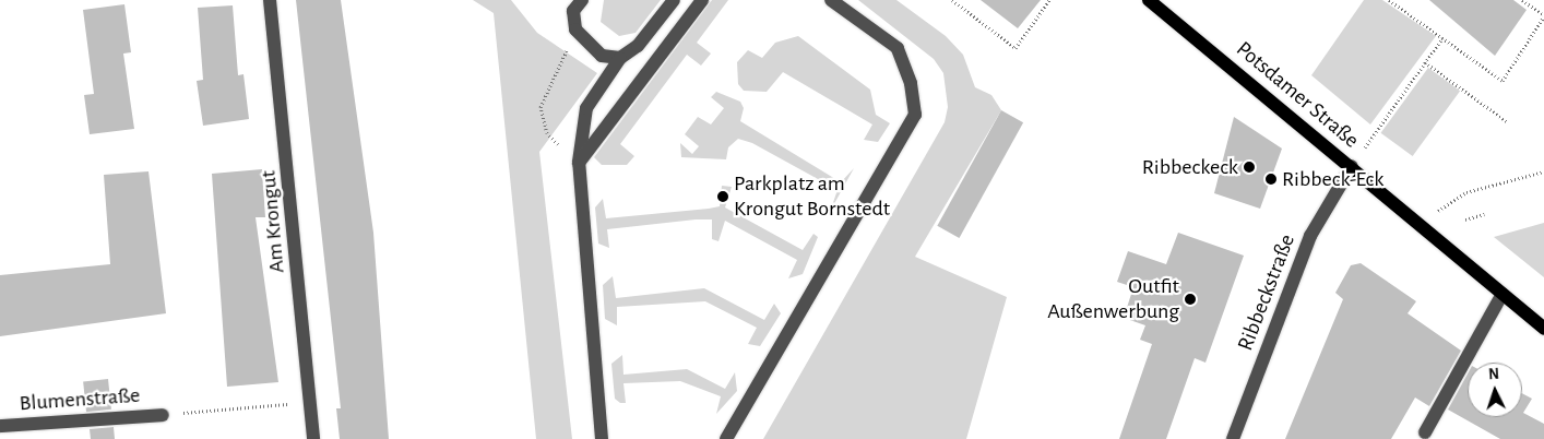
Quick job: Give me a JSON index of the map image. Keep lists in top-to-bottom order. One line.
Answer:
{"streets":{"main road":["Potsdamer Straße"],"street":["Am Krongut","Ribbeckstraße","Blumenstraße"]},"crossings":[["Potsdamer Straße","Ribbeckstraße"]],"places":["Ribbeckeck","Ribbeck-Eck","Parkplatz am Krongut Bornstedt","Outfit Außenwerbung"],"north":"top"}
